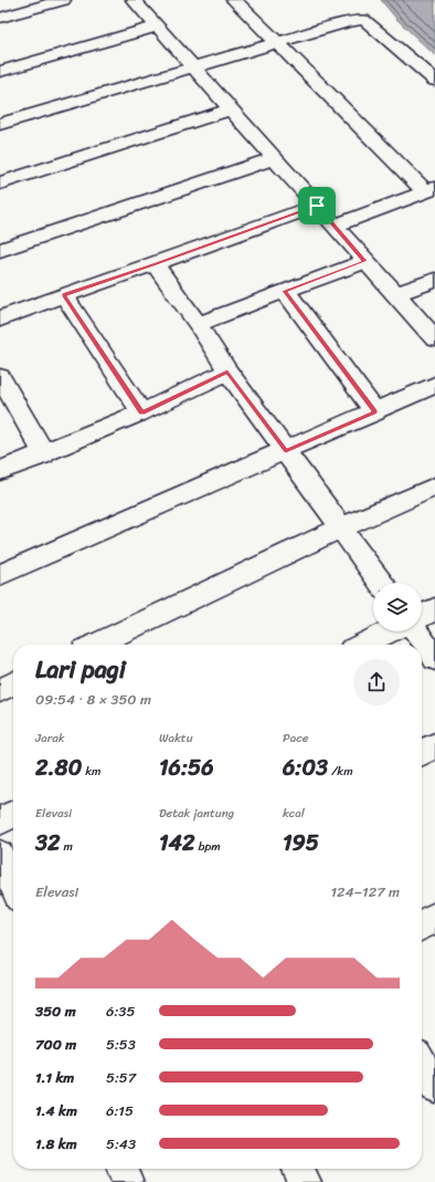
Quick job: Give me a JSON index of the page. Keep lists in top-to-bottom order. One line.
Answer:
{"page":{"heading":["Lari pagi","09:54 · 8 × 350 m"],"stats":[["Jarak","2.80 km"],["Waktu","16:56"],["Pace","6:03 /km"],["Elevasi","32 m"],["Detak jantung","142 bpm"],["kcal","195"]],"chart":["Elevasi","124–127 m"],"list":[{"name":"350 m","note":"6:35"},{"name":"700 m","note":"5:53"},{"name":"1.1 km","note":"5:57"},{"name":"1.4 km","note":"6:15"},{"name":"1.8 km","note":"5:43"}]}}
